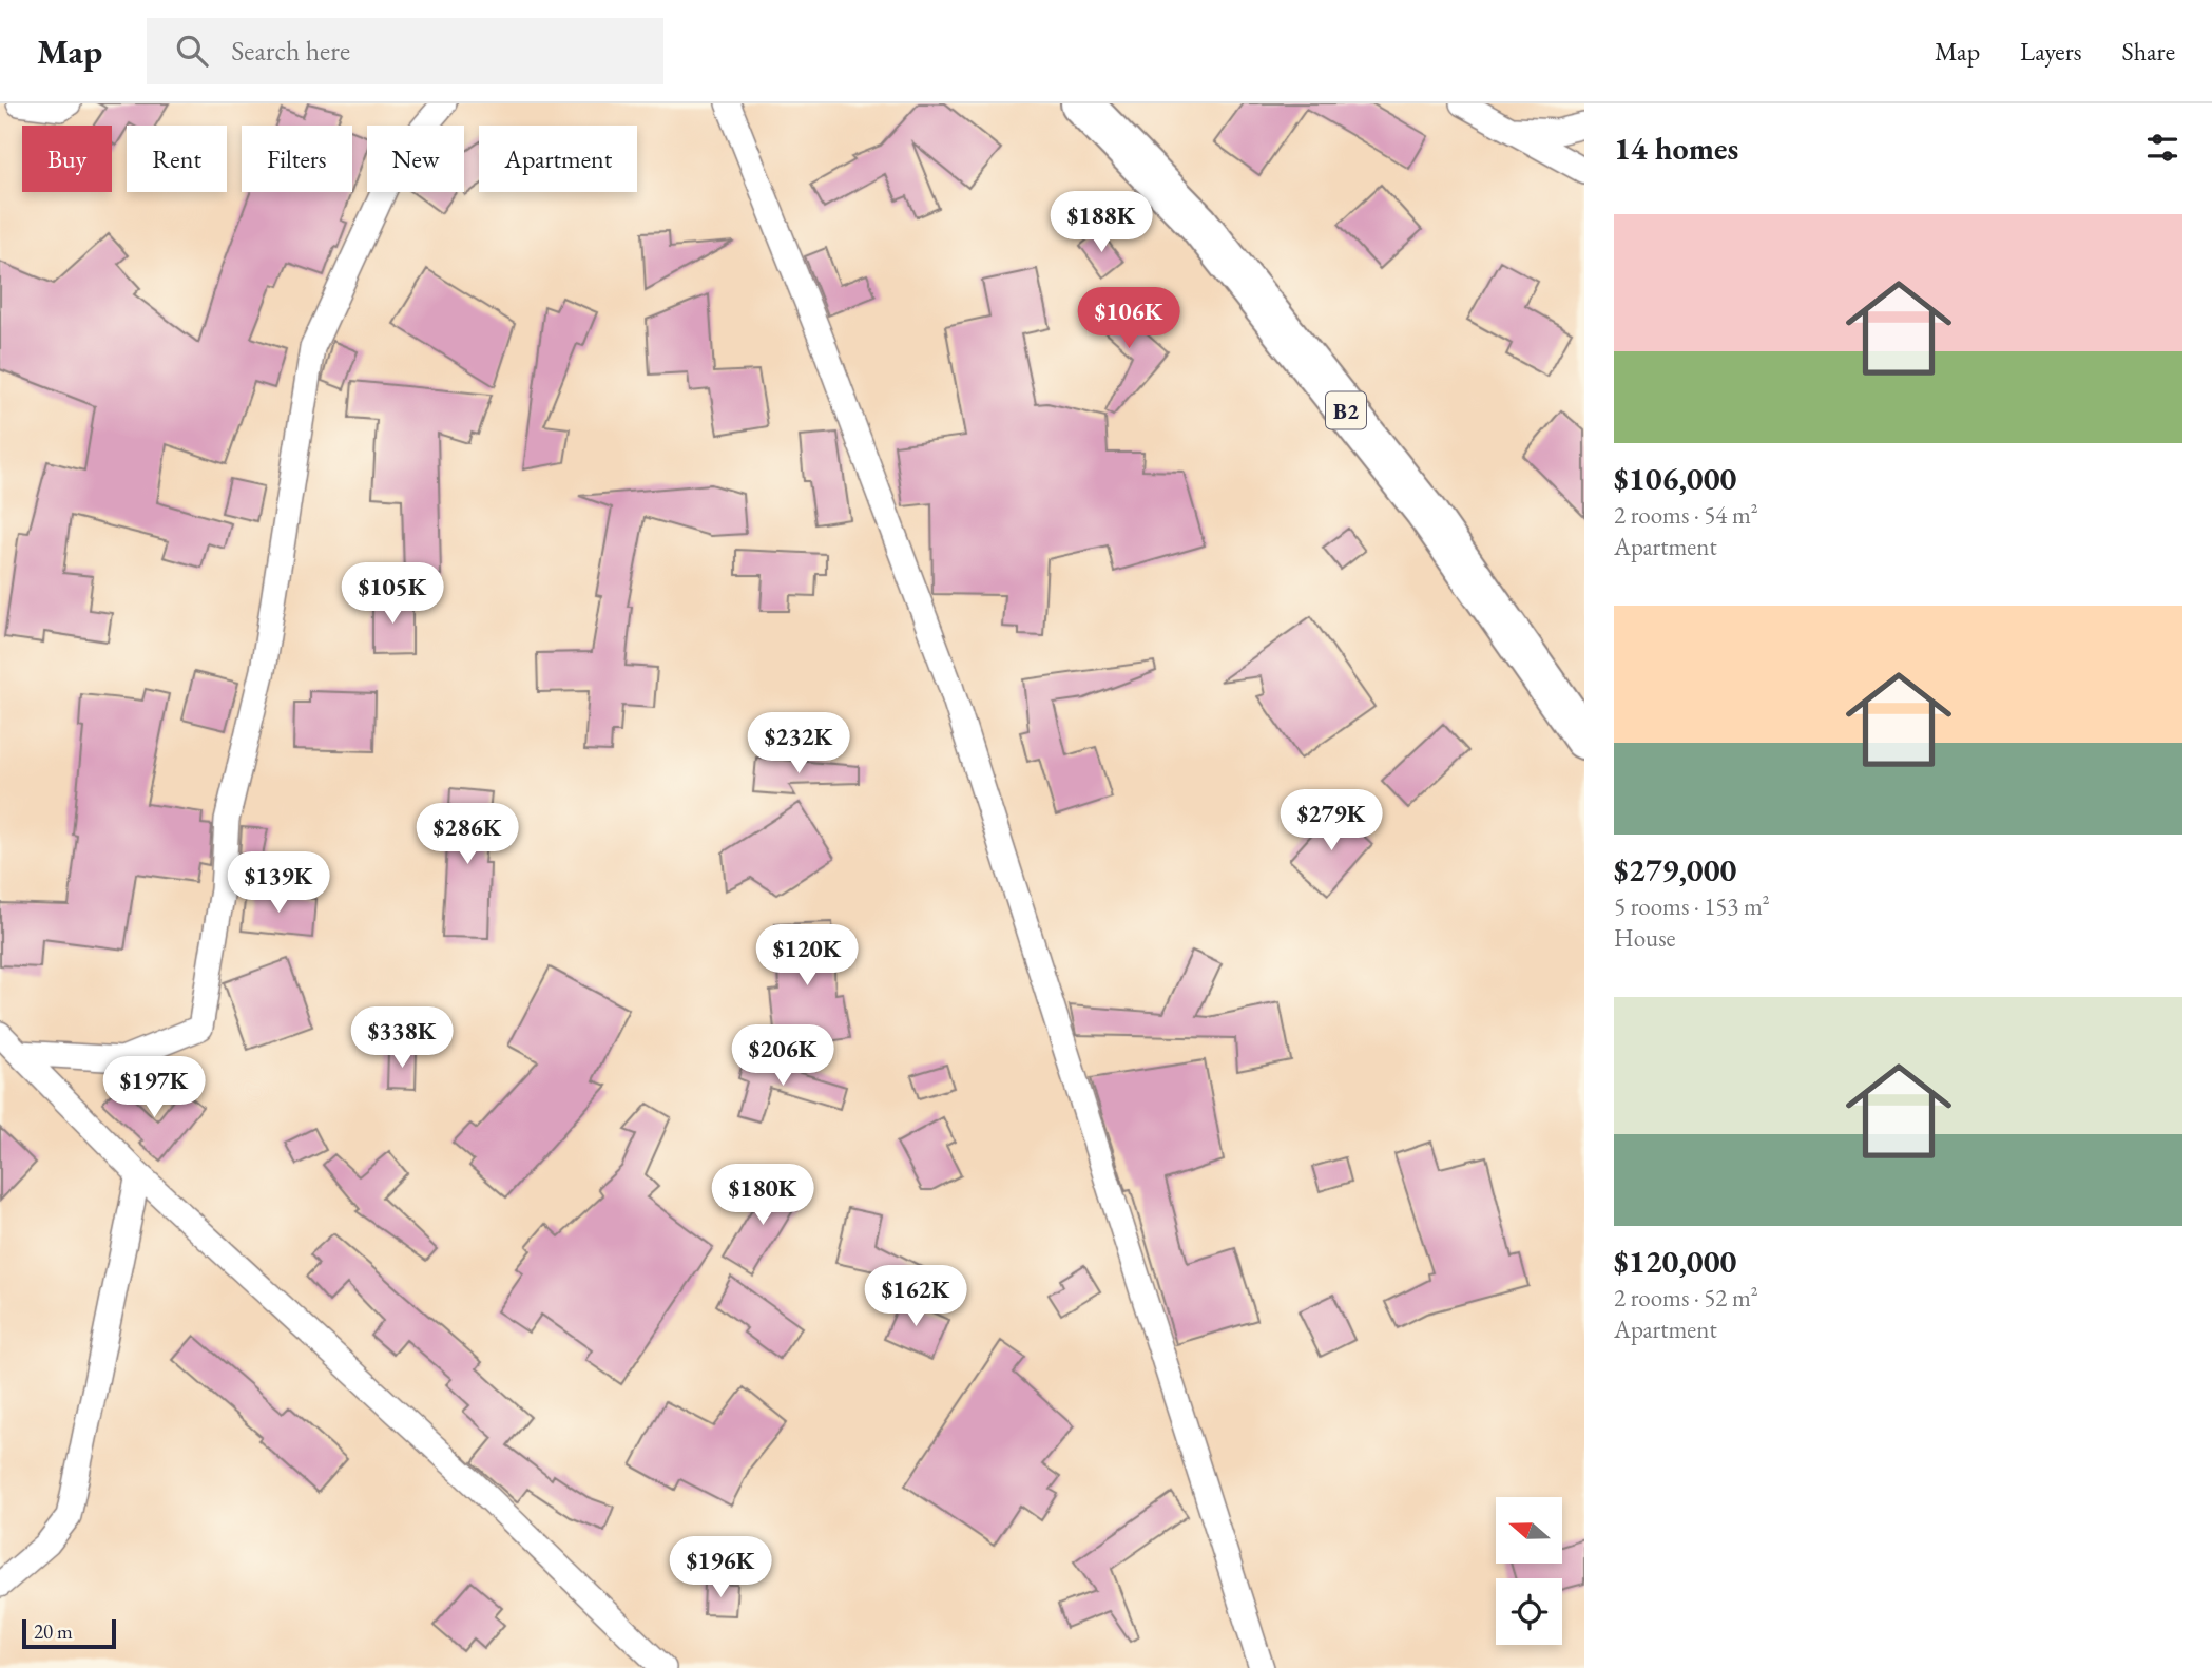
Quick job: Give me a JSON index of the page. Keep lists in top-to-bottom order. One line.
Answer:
{"streets":{"highway":["B2"]},"scale_bar":"20 m","north":"left","page":{"header":"Map","search":"Search here","nav":["Map","Layers","Share"],"heading":"14 homes","chip":["Buy","Rent","Filters","New","Apartment"],"price":["$188K","$106K","$105K","$232K","$279K","$286K","$139K","$120K","$338K","$206K","$197K","$180K","$162K","$196K"],"list":[{"name":"$106,000","note":"2 rooms · 54 m² · Apartment"},{"name":"$279,000","note":"5 rooms · 153 m² · House"},{"name":"$120,000","note":"2 rooms · 52 m² · Apartment"}],"scale":"20 m"}}
